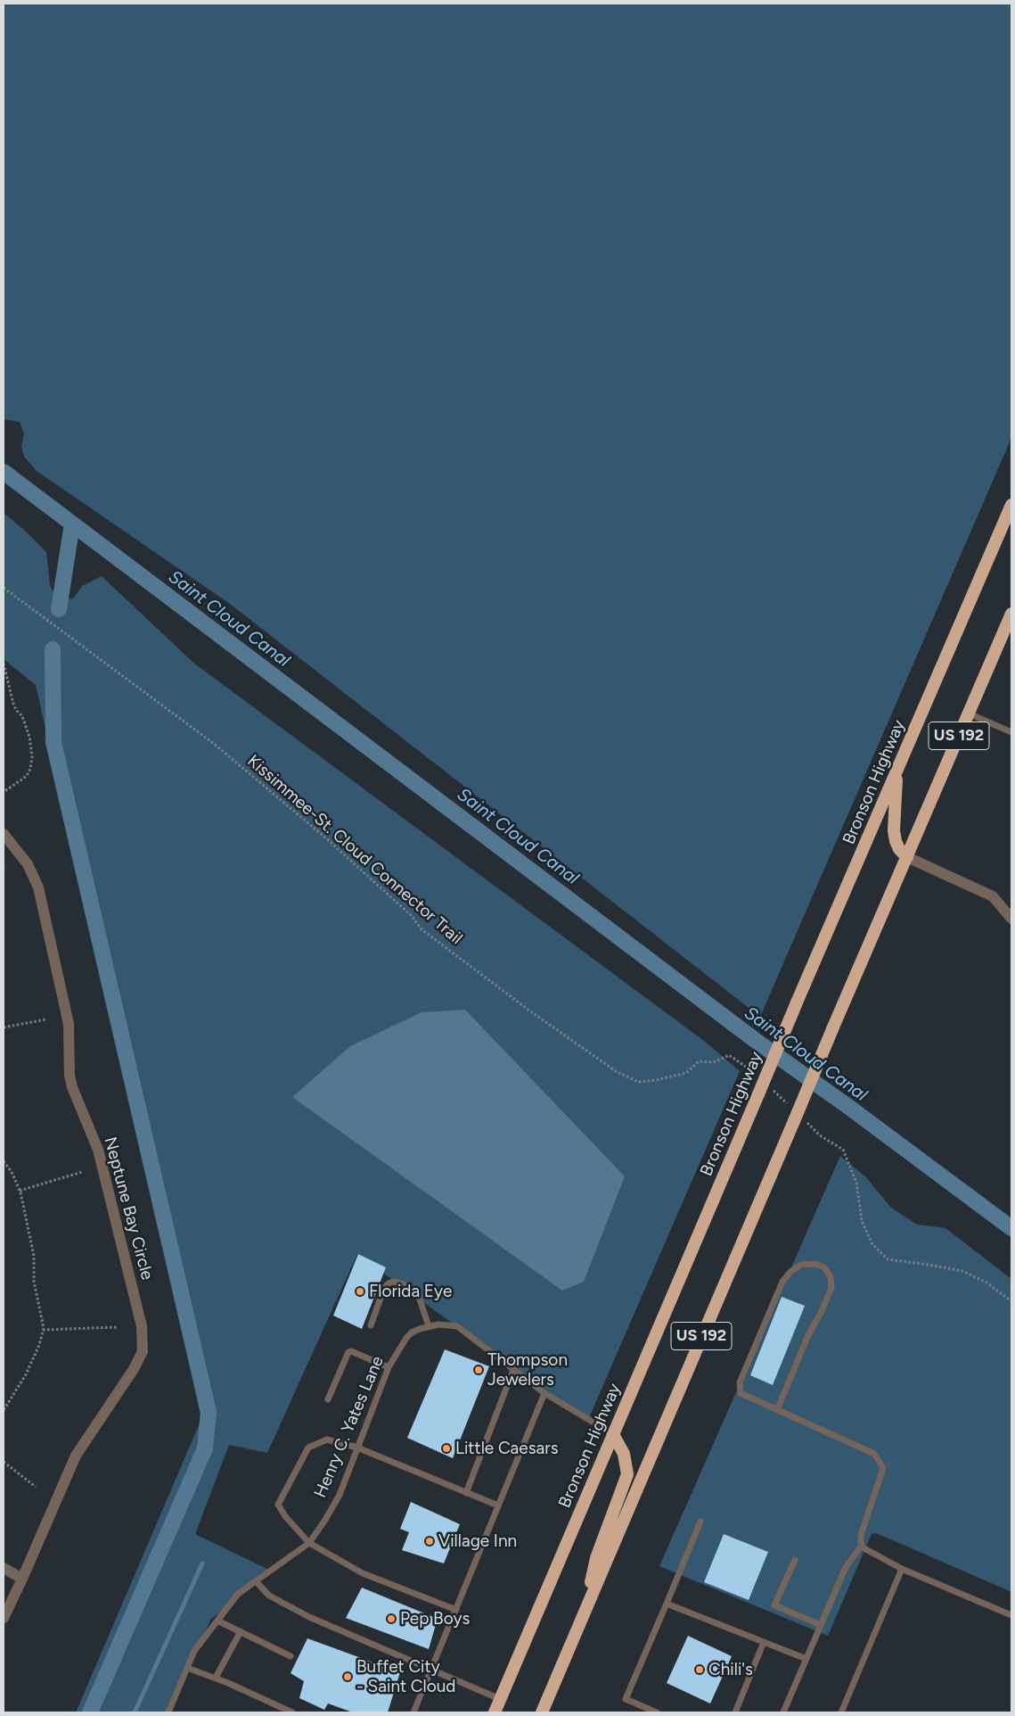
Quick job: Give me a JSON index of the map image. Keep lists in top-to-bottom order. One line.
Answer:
{"streets":{"highway":["US 192","Bronson Highway"],"street":["Neptune Bay Circle"],"lane":["Henry C. Yates Lane"],"path":["Kissimmee-St. Cloud Connector Trail"]},"crossings":[["Bronson Highway","Henry C. Yates Lane"]],"water":["Saint Cloud Canal"],"places":["Florida Eye","Thompson Jewelers","Little Caesars","Village Inn","Pep Boys","Chili's","Buffet City - Saint Cloud"]}
